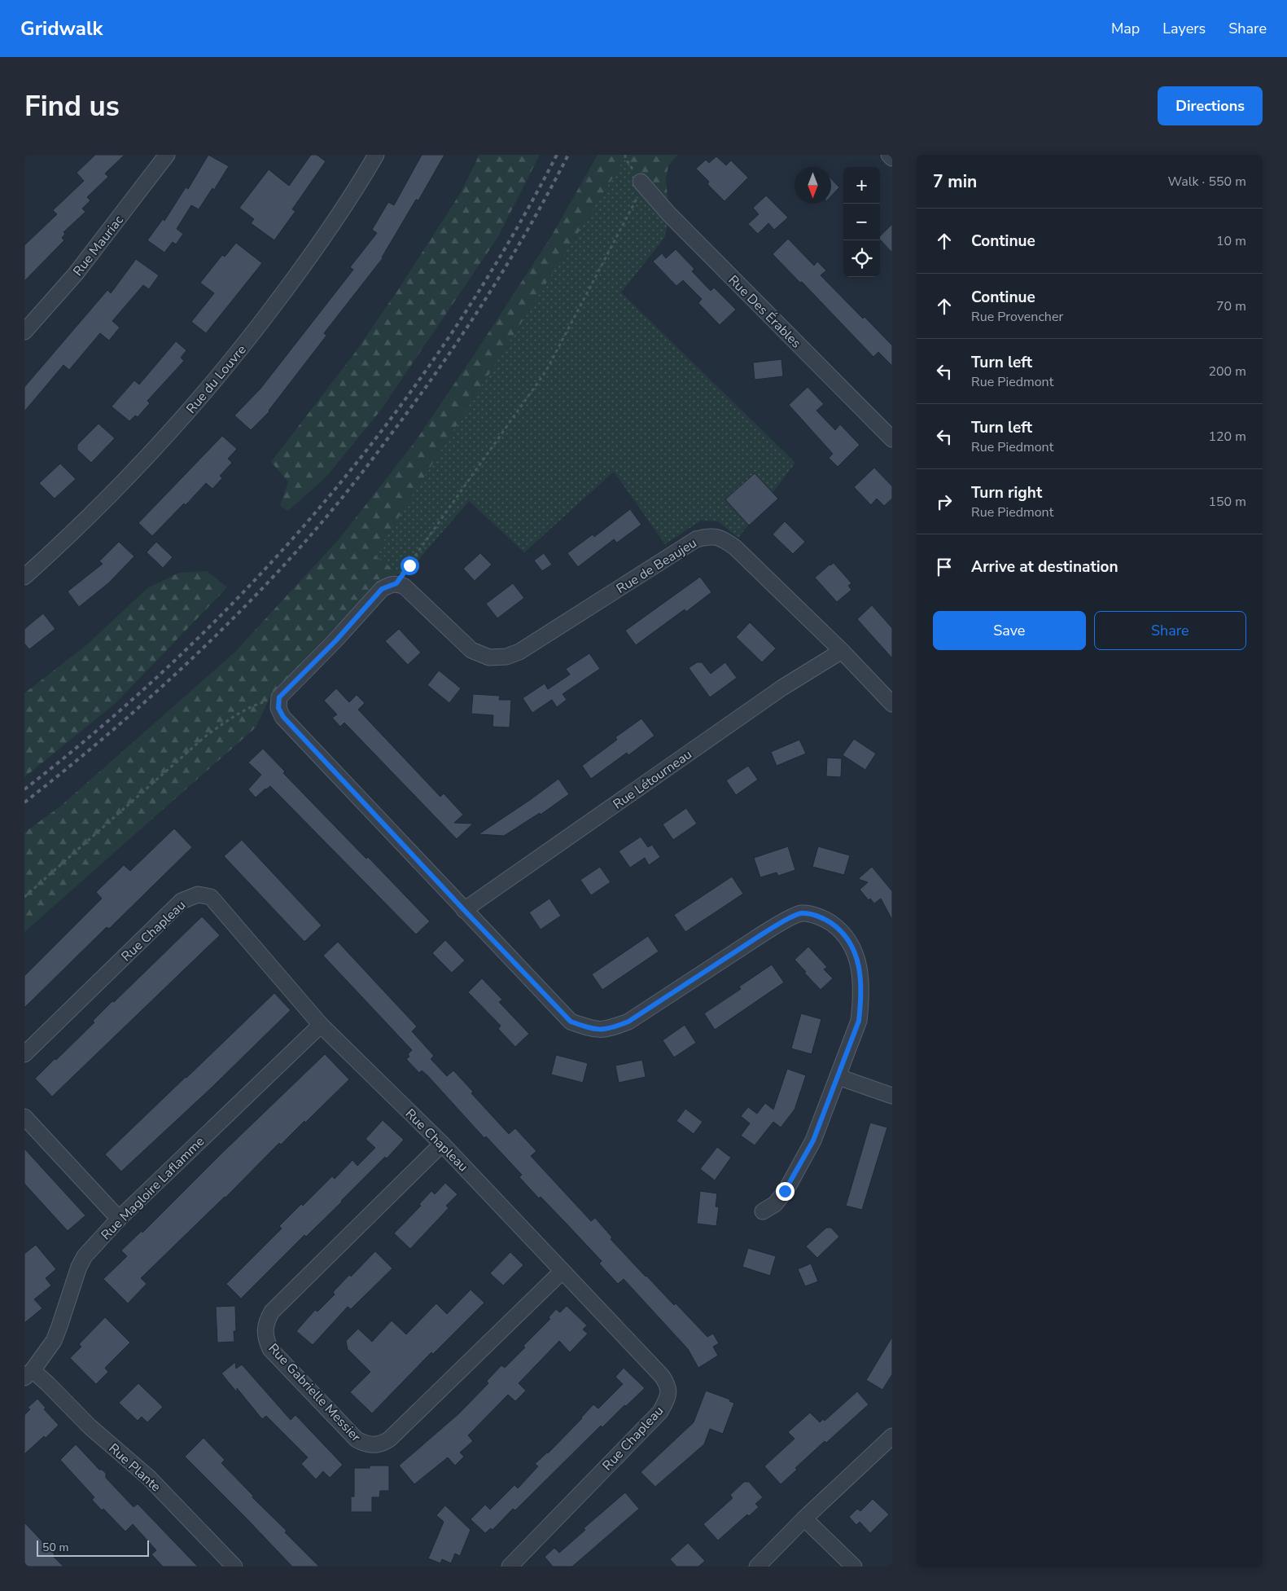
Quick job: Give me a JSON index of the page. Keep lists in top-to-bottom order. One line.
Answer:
{"streets":{"street":["Rue Mauriac","Rue Des Érables","Rue du Louvre","Rue de Beaujeu","Rue Létourneau","Rue Chapleau","Rue Magloire Laflamme","Rue Gabrielle Messier","Rue Plante"]},"crossings":[["Rue de Beaujeu","Rue Létourneau"],["Rue Chapleau","Rue Magloire Laflamme"],["Rue Chapleau","Rue Gabrielle Messier"],["Rue Magloire Laflamme","Rue Plante"]],"scale_bar":"50 m","north":"bottom","page":{"header":"Gridwalk","nav":["Map","Layers","Share"],"buttons":["Directions",["Save","Share"]],"title":"Find us","heading":["7 min","Walk · 550 m"],"map_buttons":["+","−"],"list":[["Continue","10 m"],["Continue","Rue Provencher","70 m"],["Turn left","Rue Piedmont","200 m"],["Turn left","Rue Piedmont","120 m"],["Turn right","Rue Piedmont","150 m"],"Arrive at destination"],"scale":"50 m"}}
